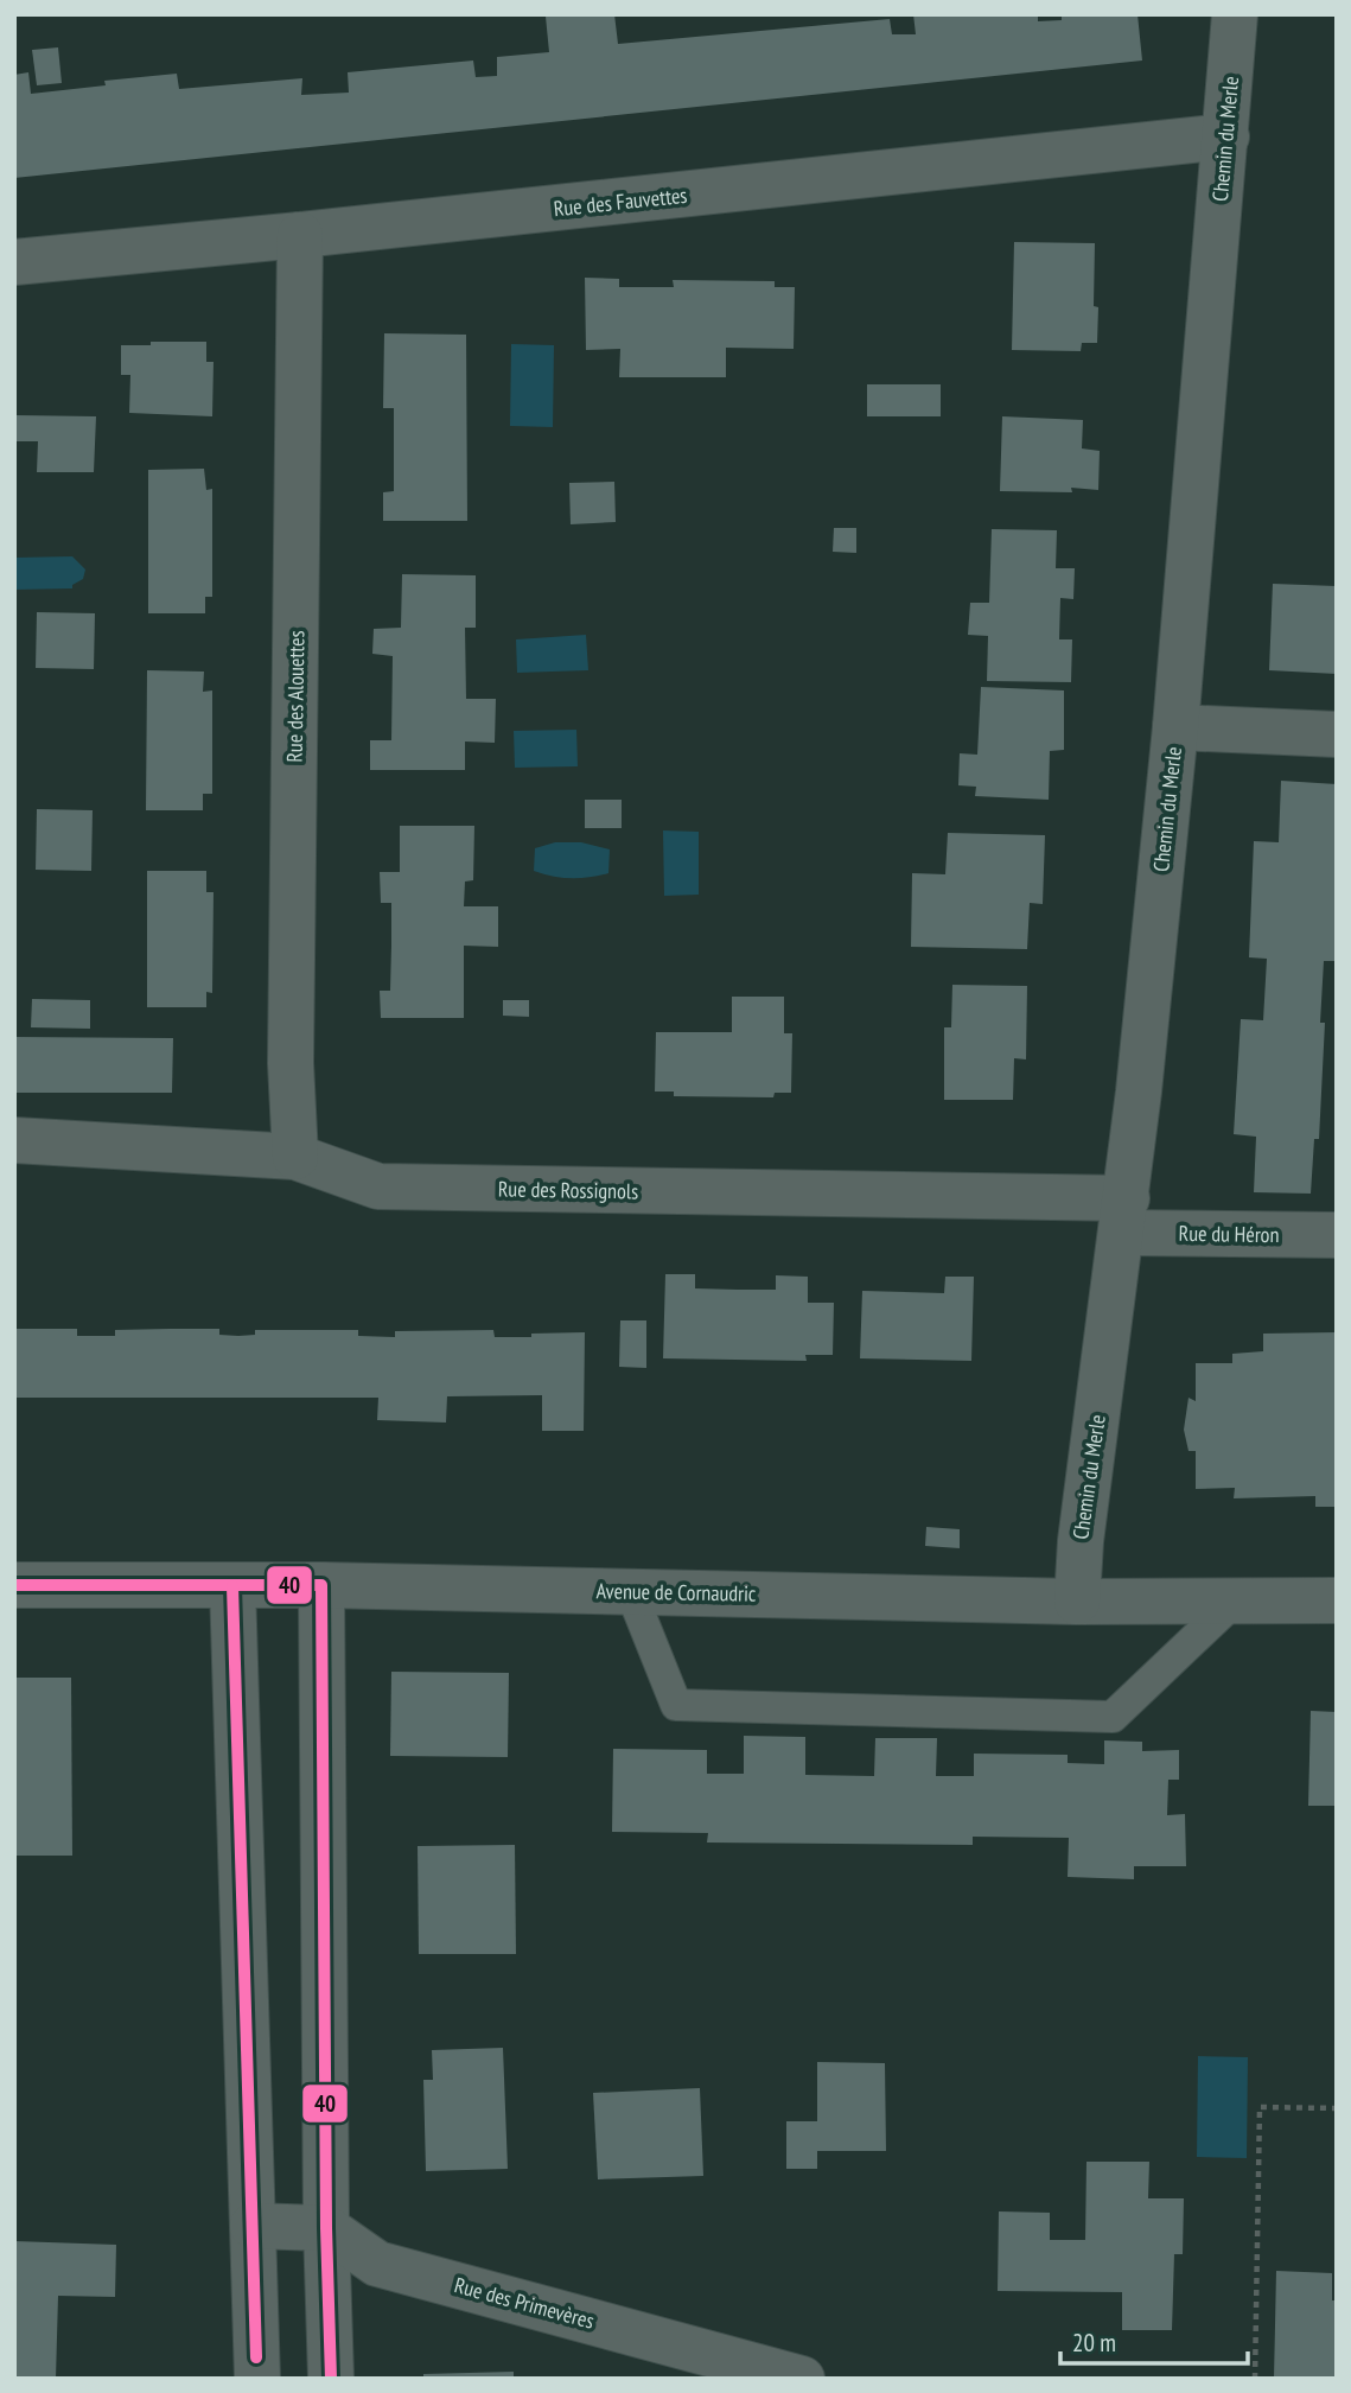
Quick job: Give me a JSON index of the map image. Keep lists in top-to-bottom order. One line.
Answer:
{"streets":{"street":["Chemin du Merle","Rue des Fauvettes","Rue des Alouettes","Rue des Rossignols","Rue du Héron","Avenue de Cornaudric","Rue des Primevères"]},"crossings":[["Chemin du Merle","Rue des Fauvettes"],["Chemin du Merle","Rue des Rossignols"],["Chemin du Merle","Rue du Héron"],["Chemin du Merle","Avenue de Cornaudric"],["Rue des Fauvettes","Rue des Alouettes"],["Rue des Alouettes","Rue des Rossignols"],["Rue des Rossignols","Rue du Héron"]],"lines":["transit line 40"],"scale_bar":"20 m"}
